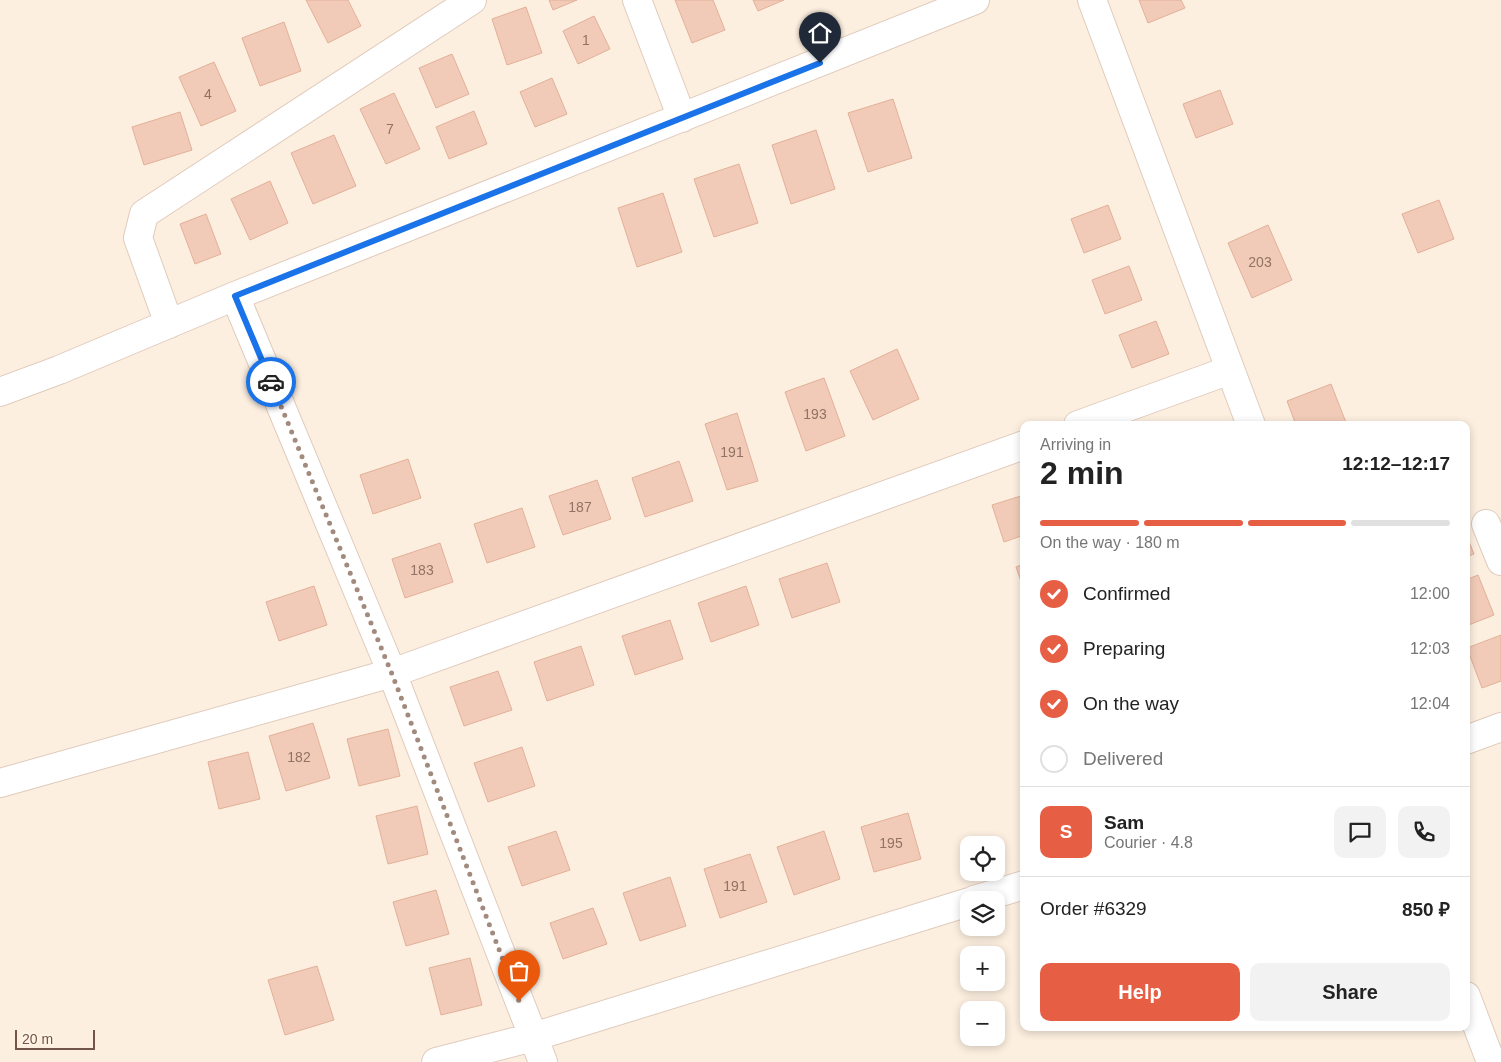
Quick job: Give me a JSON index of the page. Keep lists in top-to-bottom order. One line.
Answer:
{"house_numbers":["1","4","7","203","193","191","187","183","182","195","191"],"scale_bar":"20 m","page":{"heading":["2 min","Arriving in","12:12–12:17"],"panel":["Sam","Courier · 4.8","Order #6329","850 ₽"],"bar":"On the way · 180 m","list":[["Confirmed","12:00"],["Preparing","12:03"],["On the way","12:04"],"Delivered"],"round":"S","map_buttons":["+","−"],"buttons":["Help","Share"],"scale":"20 m"}}
